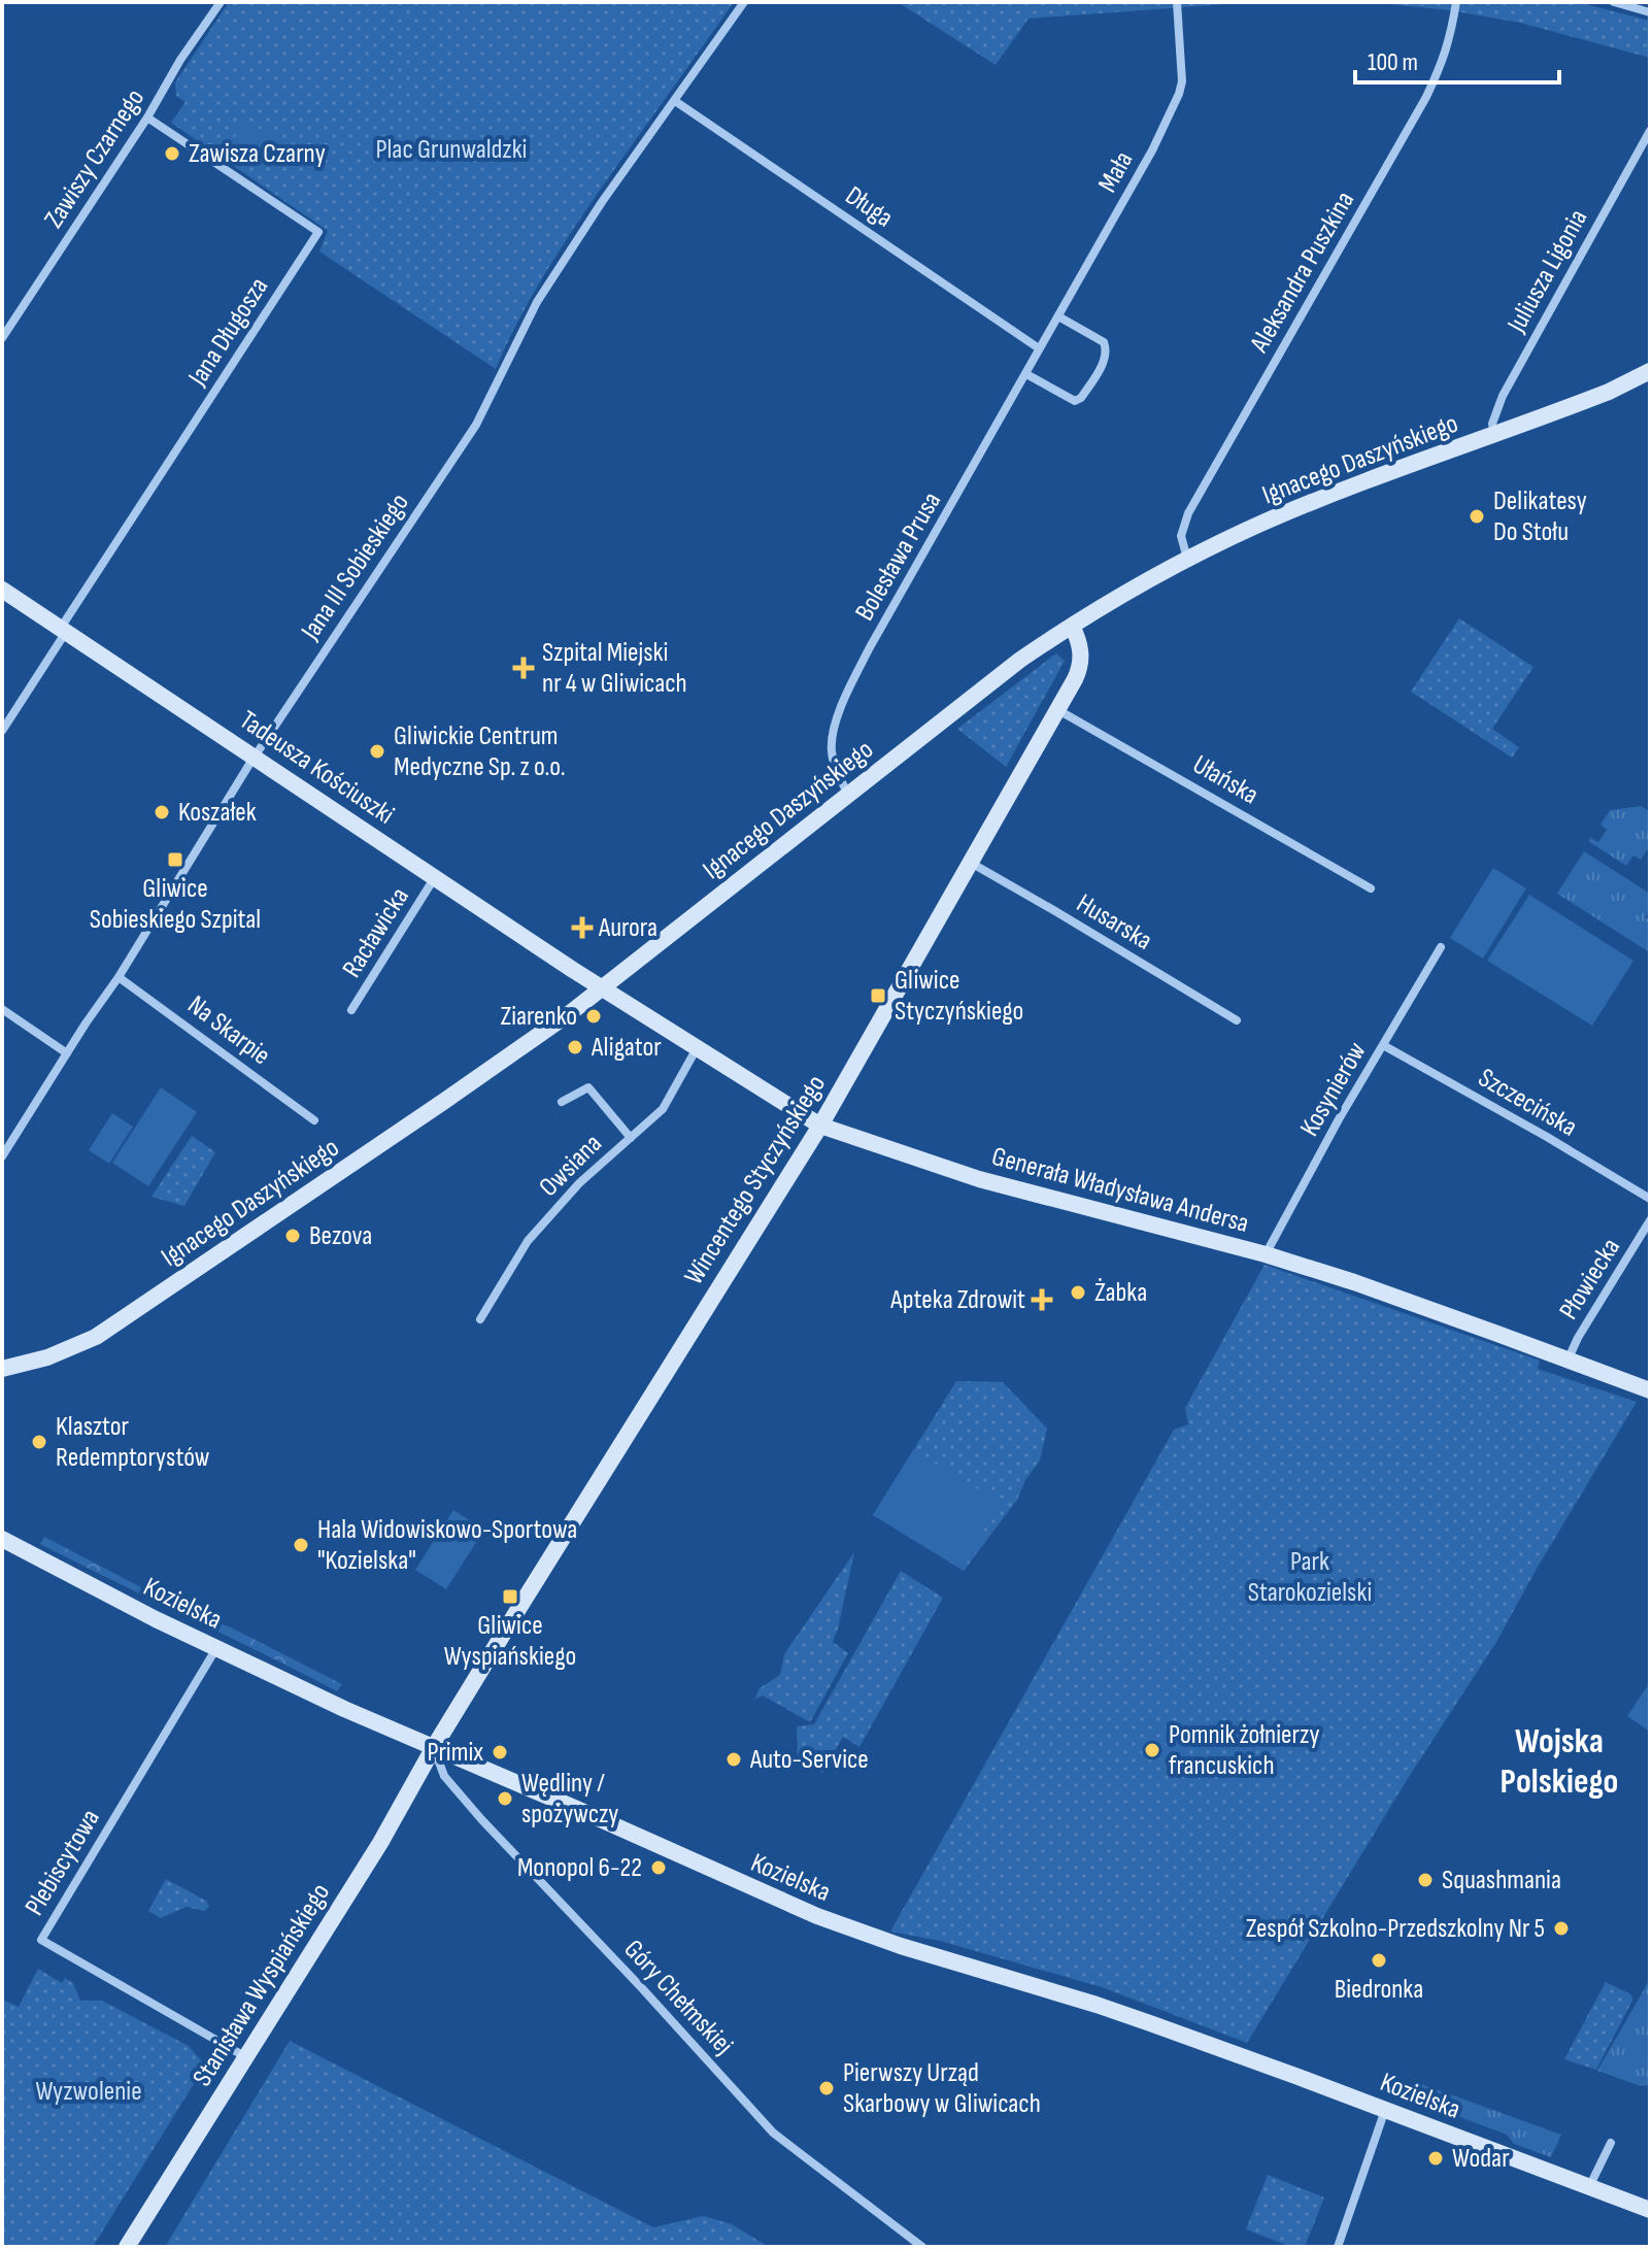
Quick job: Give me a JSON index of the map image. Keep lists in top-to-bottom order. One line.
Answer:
{"streets":{"street":["Zawiszy Czarnego","Mała","Długa","Juliusza Ligonia","Aleksandra Puszkina","Jana Długosza","Ignacego Daszyńskiego","Bolesława Prusa","Jana III Sobieskiego","Tadeusza Kościuszki","Ułańska","Husarska","Racławicka","Na Skarpie","Kosynierów","Szczecińska","Owsiana","Wincentego Styczyńskiego","Generała Władysława Andersa","Płowiecka","Kozielska","Plebiscytowa","Stanisława Wyspiańskiego","Góry Chełmskiej"]},"crossings":[["Zawiszy Czarnego","Jana Długosza"],["Mała","Długa"],["Mała","Bolesława Prusa"],["Długa","Bolesława Prusa"],["Długa","Jana III Sobieskiego"],["Juliusza Ligonia","Ignacego Daszyńskiego"],["Aleksandra Puszkina","Ignacego Daszyńskiego"],["Jana Długosza","Tadeusza Kościuszki"],["Ignacego Daszyńskiego","Bolesława Prusa"],["Ignacego Daszyńskiego","Tadeusza Kościuszki"],["Ignacego Daszyńskiego","Wincentego Styczyńskiego"],["Ignacego Daszyńskiego","Generała Władysława Andersa"],["Jana III Sobieskiego","Tadeusza Kościuszki"],["Jana III Sobieskiego","Na Skarpie"],["Tadeusza Kościuszki","Racławicka"],["Tadeusza Kościuszki","Generała Władysława Andersa"],["Ułańska","Wincentego Styczyńskiego"],["Husarska","Wincentego Styczyńskiego"],["Kosynierów","Szczecińska"],["Kosynierów","Generała Władysława Andersa"],["Owsiana","Generała Władysława Andersa"],["Wincentego Styczyńskiego","Generała Władysława Andersa"],["Wincentego Styczyńskiego","Kozielska"],["Wincentego Styczyńskiego","Stanisława Wyspiańskiego"],["Wincentego Styczyńskiego","Góry Chełmskiej"],["Generała Władysława Andersa","Płowiecka"],["Kozielska","Plebiscytowa"],["Kozielska","Stanisława Wyspiańskiego"],["Kozielska","Góry Chełmskiej"],["Plebiscytowa","Stanisława Wyspiańskiego"],["Stanisława Wyspiańskiego","Góry Chełmskiej"]],"districts":["Wojska Polskiego"],"parks":["Plac Grunwaldzki","Park Starokozielski","Wyzwolenie"],"places":{"other":["Zawisza Czarny","Delikatesy Do Stołu","Gliwickie Centrum Medyczne Sp. z o.o.","Koszałek","Ziarenko","Aligator","Bezova","Żabka","Klasztor Redemptorystów","Hala Widowiskowo-Sportowa \"Kozielska\"","Pomnik żołnierzy francuskich","Primix","Auto-Service","Wędliny / spożywczy","Monopol 6-22","Squashmania","Zespół Szkolno-Przedszkolny Nr 5","Biedronka","Pierwszy Urząd Skarbowy w Gliwicach","Wodar"],"health":["Szpital Miejski nr 4 w Gliwicach","Aurora","Apteka Zdrowit"],"transit":["Gliwice Sobieskiego Szpital","Gliwice Styczyńskiego","Gliwice Wyspiańskiego"]},"scale_bar":"100 m"}
